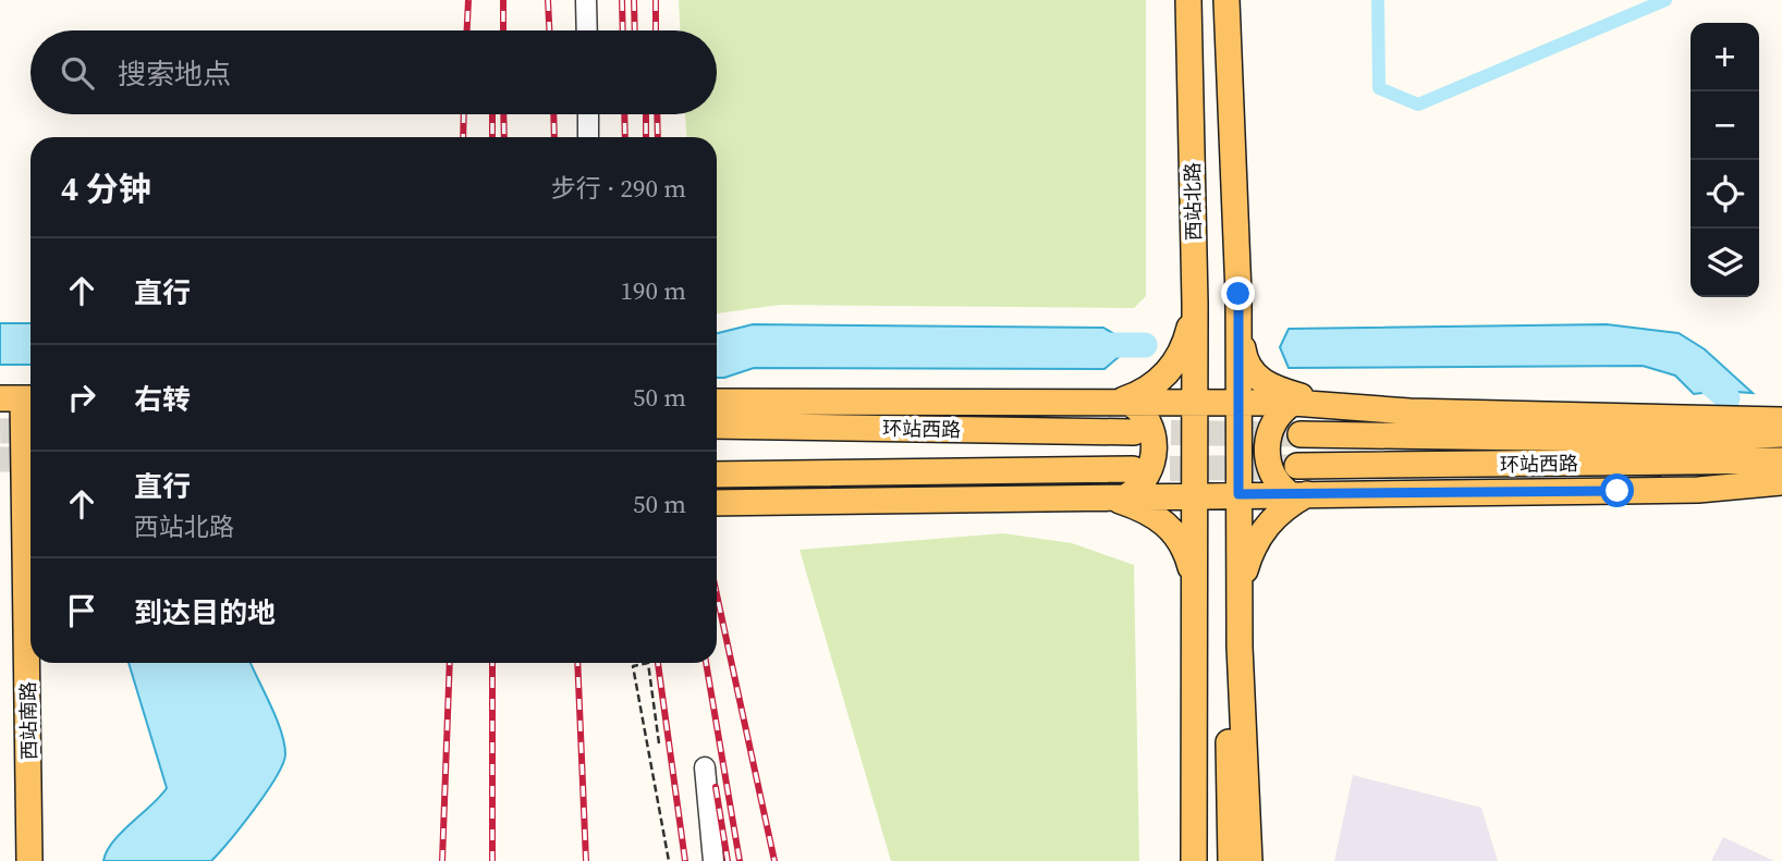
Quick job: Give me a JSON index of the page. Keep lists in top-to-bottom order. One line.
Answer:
{"streets":{"main road":["西站北路","环站西路","西站南路"]},"page":{"map_buttons":["+","−"],"search":"搜索地点","heading":["4 分钟","步行 · 290 m"],"list":[["直行","190 m"],["右转","50 m"],["直行","西站北路","50 m"],"到达目的地"]}}
